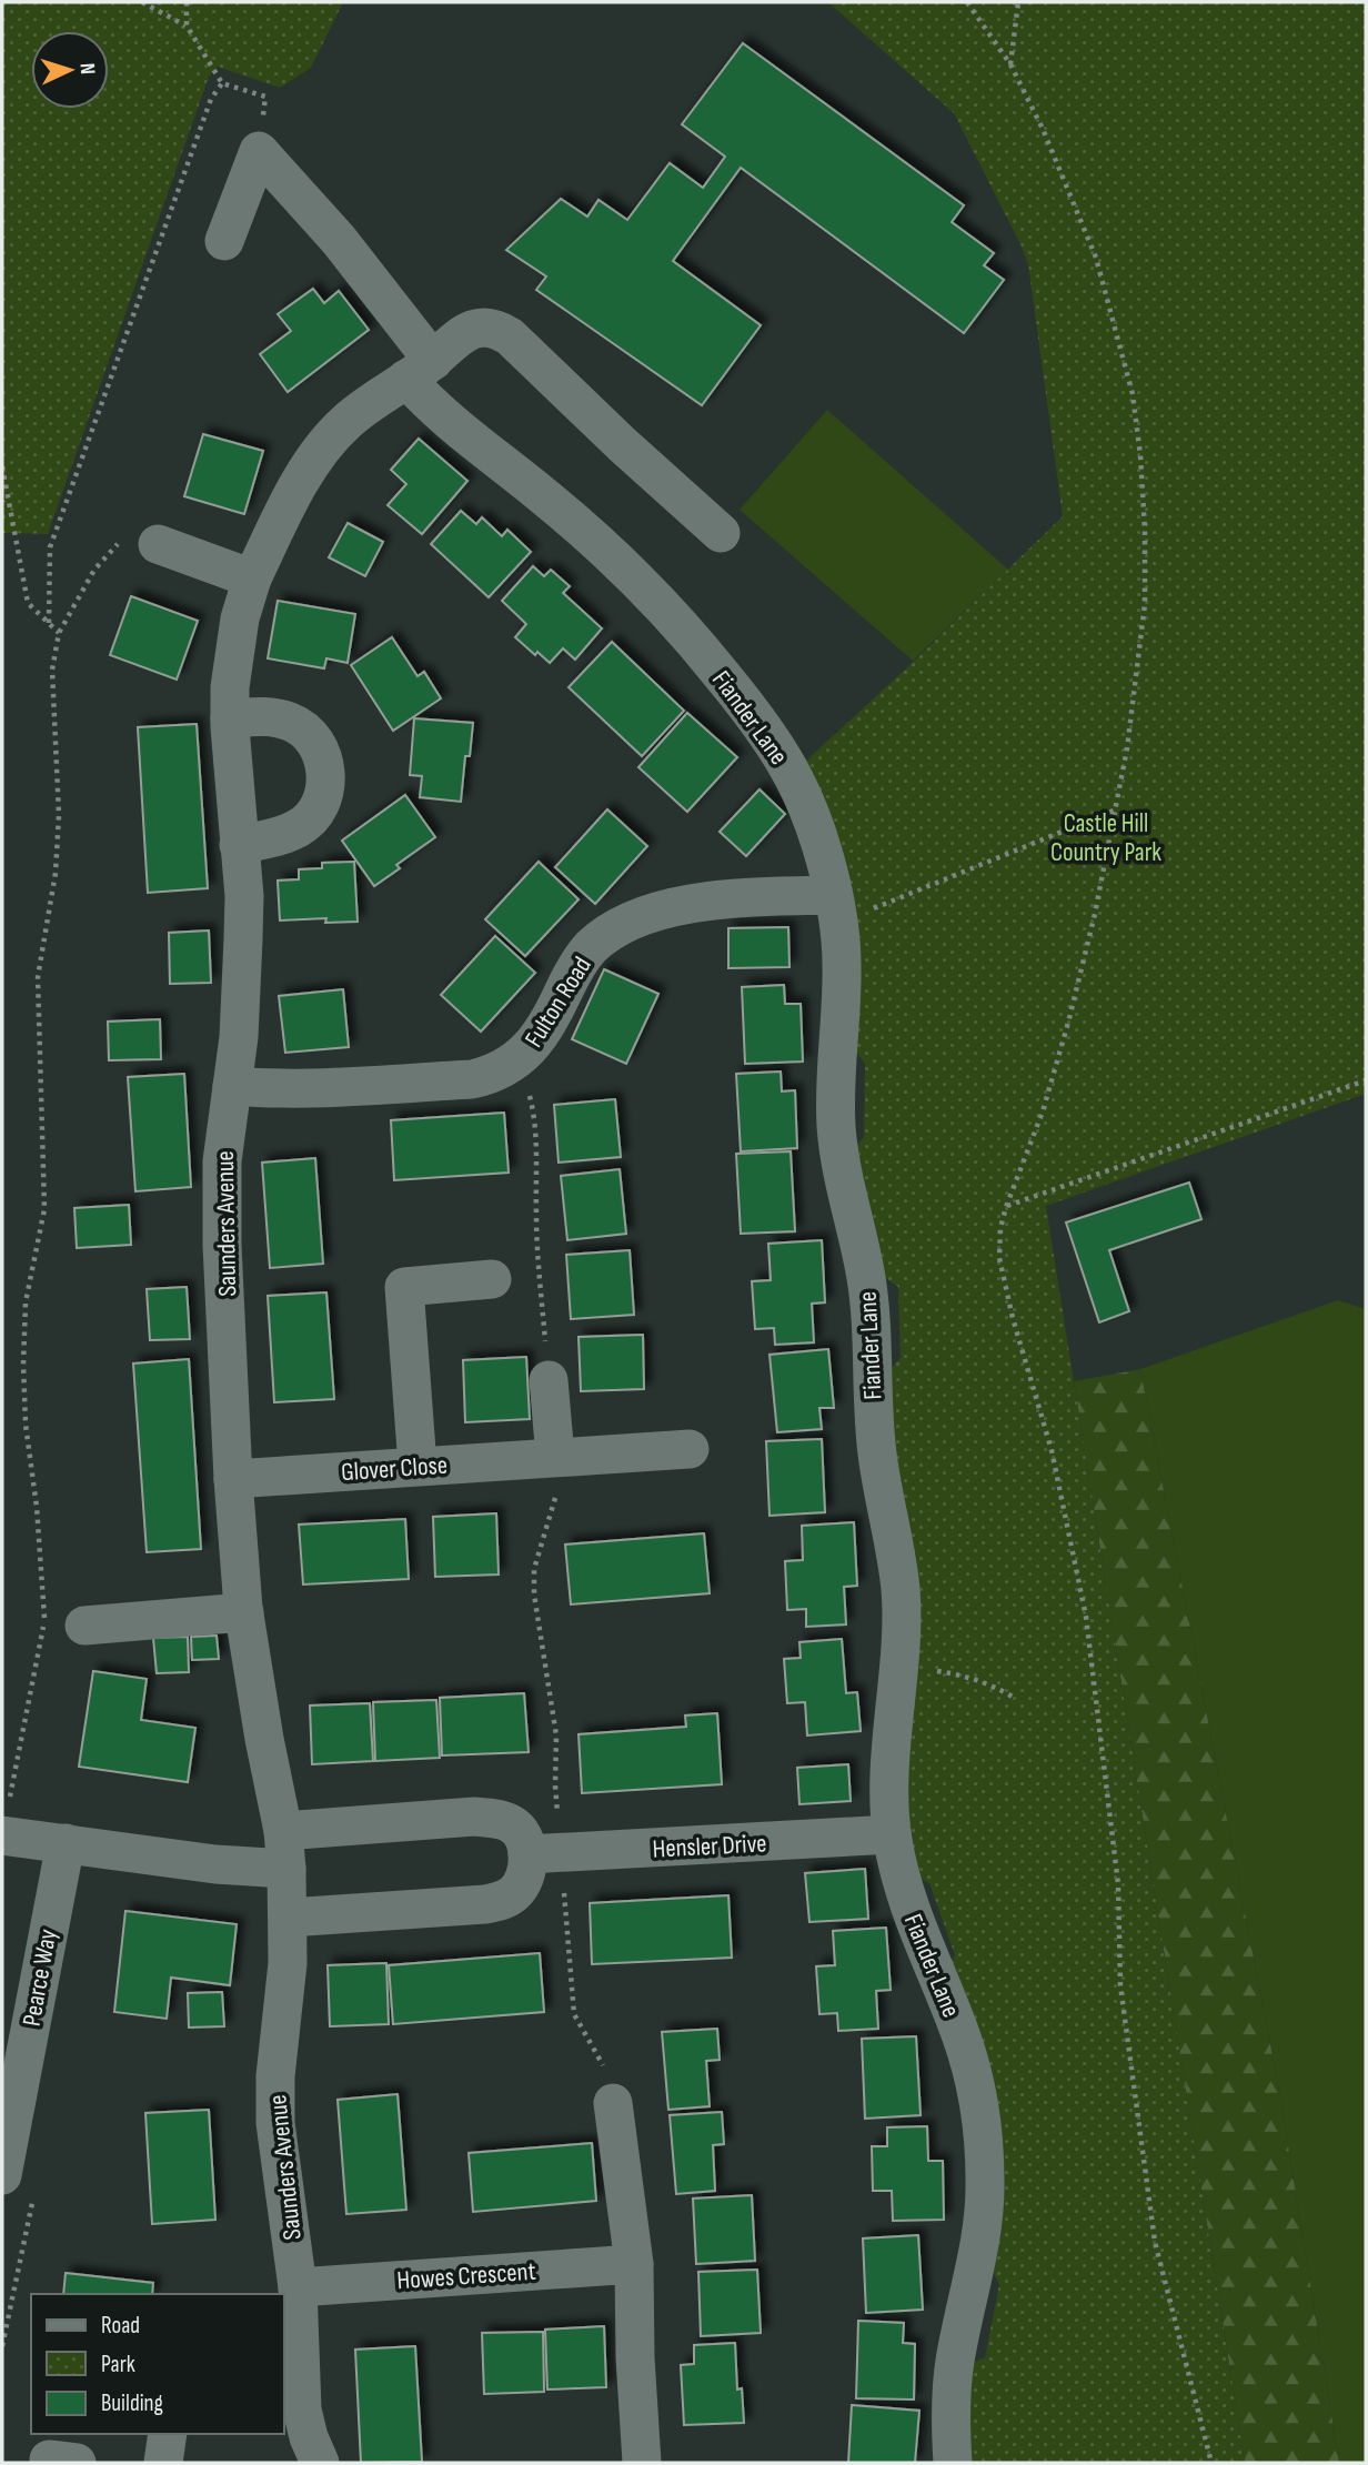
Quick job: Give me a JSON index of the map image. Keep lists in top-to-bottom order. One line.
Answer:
{"streets":{"street":["Fiander Lane","Fulton Road","Saunders Avenue","Glover Close","Hensler Drive","Pearce Way","Howes Crescent"]},"crossings":[["Fiander Lane","Fulton Road"],["Fiander Lane","Saunders Avenue"],["Fiander Lane","Hensler Drive"],["Fulton Road","Saunders Avenue"],["Saunders Avenue","Glover Close"],["Saunders Avenue","Howes Crescent"]],"parks":["Castle Hill Country Park"],"legend":["Road","Park","Building"],"north":"right"}
